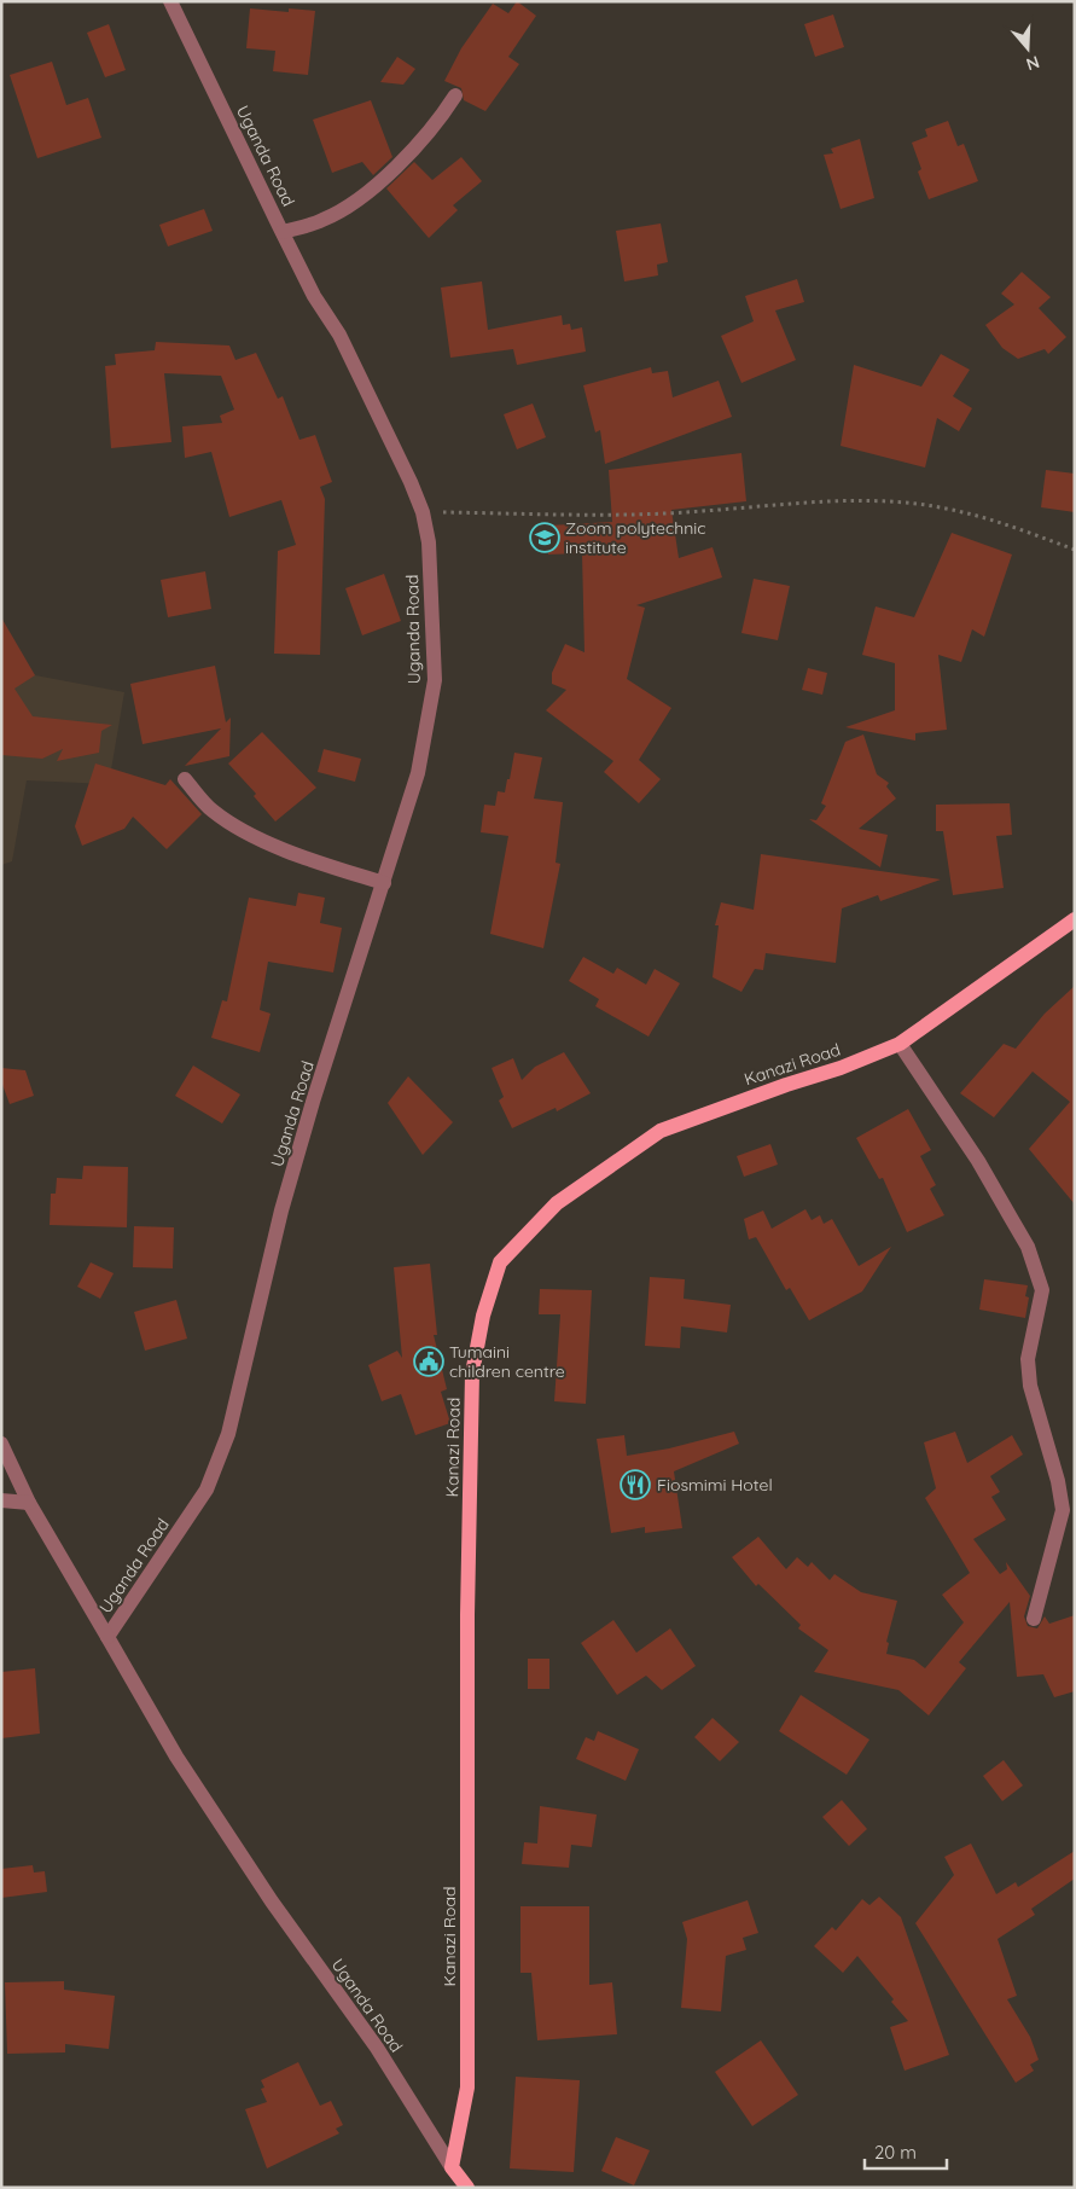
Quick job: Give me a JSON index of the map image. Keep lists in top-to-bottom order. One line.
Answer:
{"streets":{"main road":["Uganda Road","Kanazi Road"]},"crossings":[["Uganda Road","Kanazi Road"]],"places":{"school or university":["Zoom polytechnic institute"],"public building":["Tumaini children centre"],"restaurant":["Fiosmimi Hotel"]},"scale_bar":"20 m","north":"bottom"}
